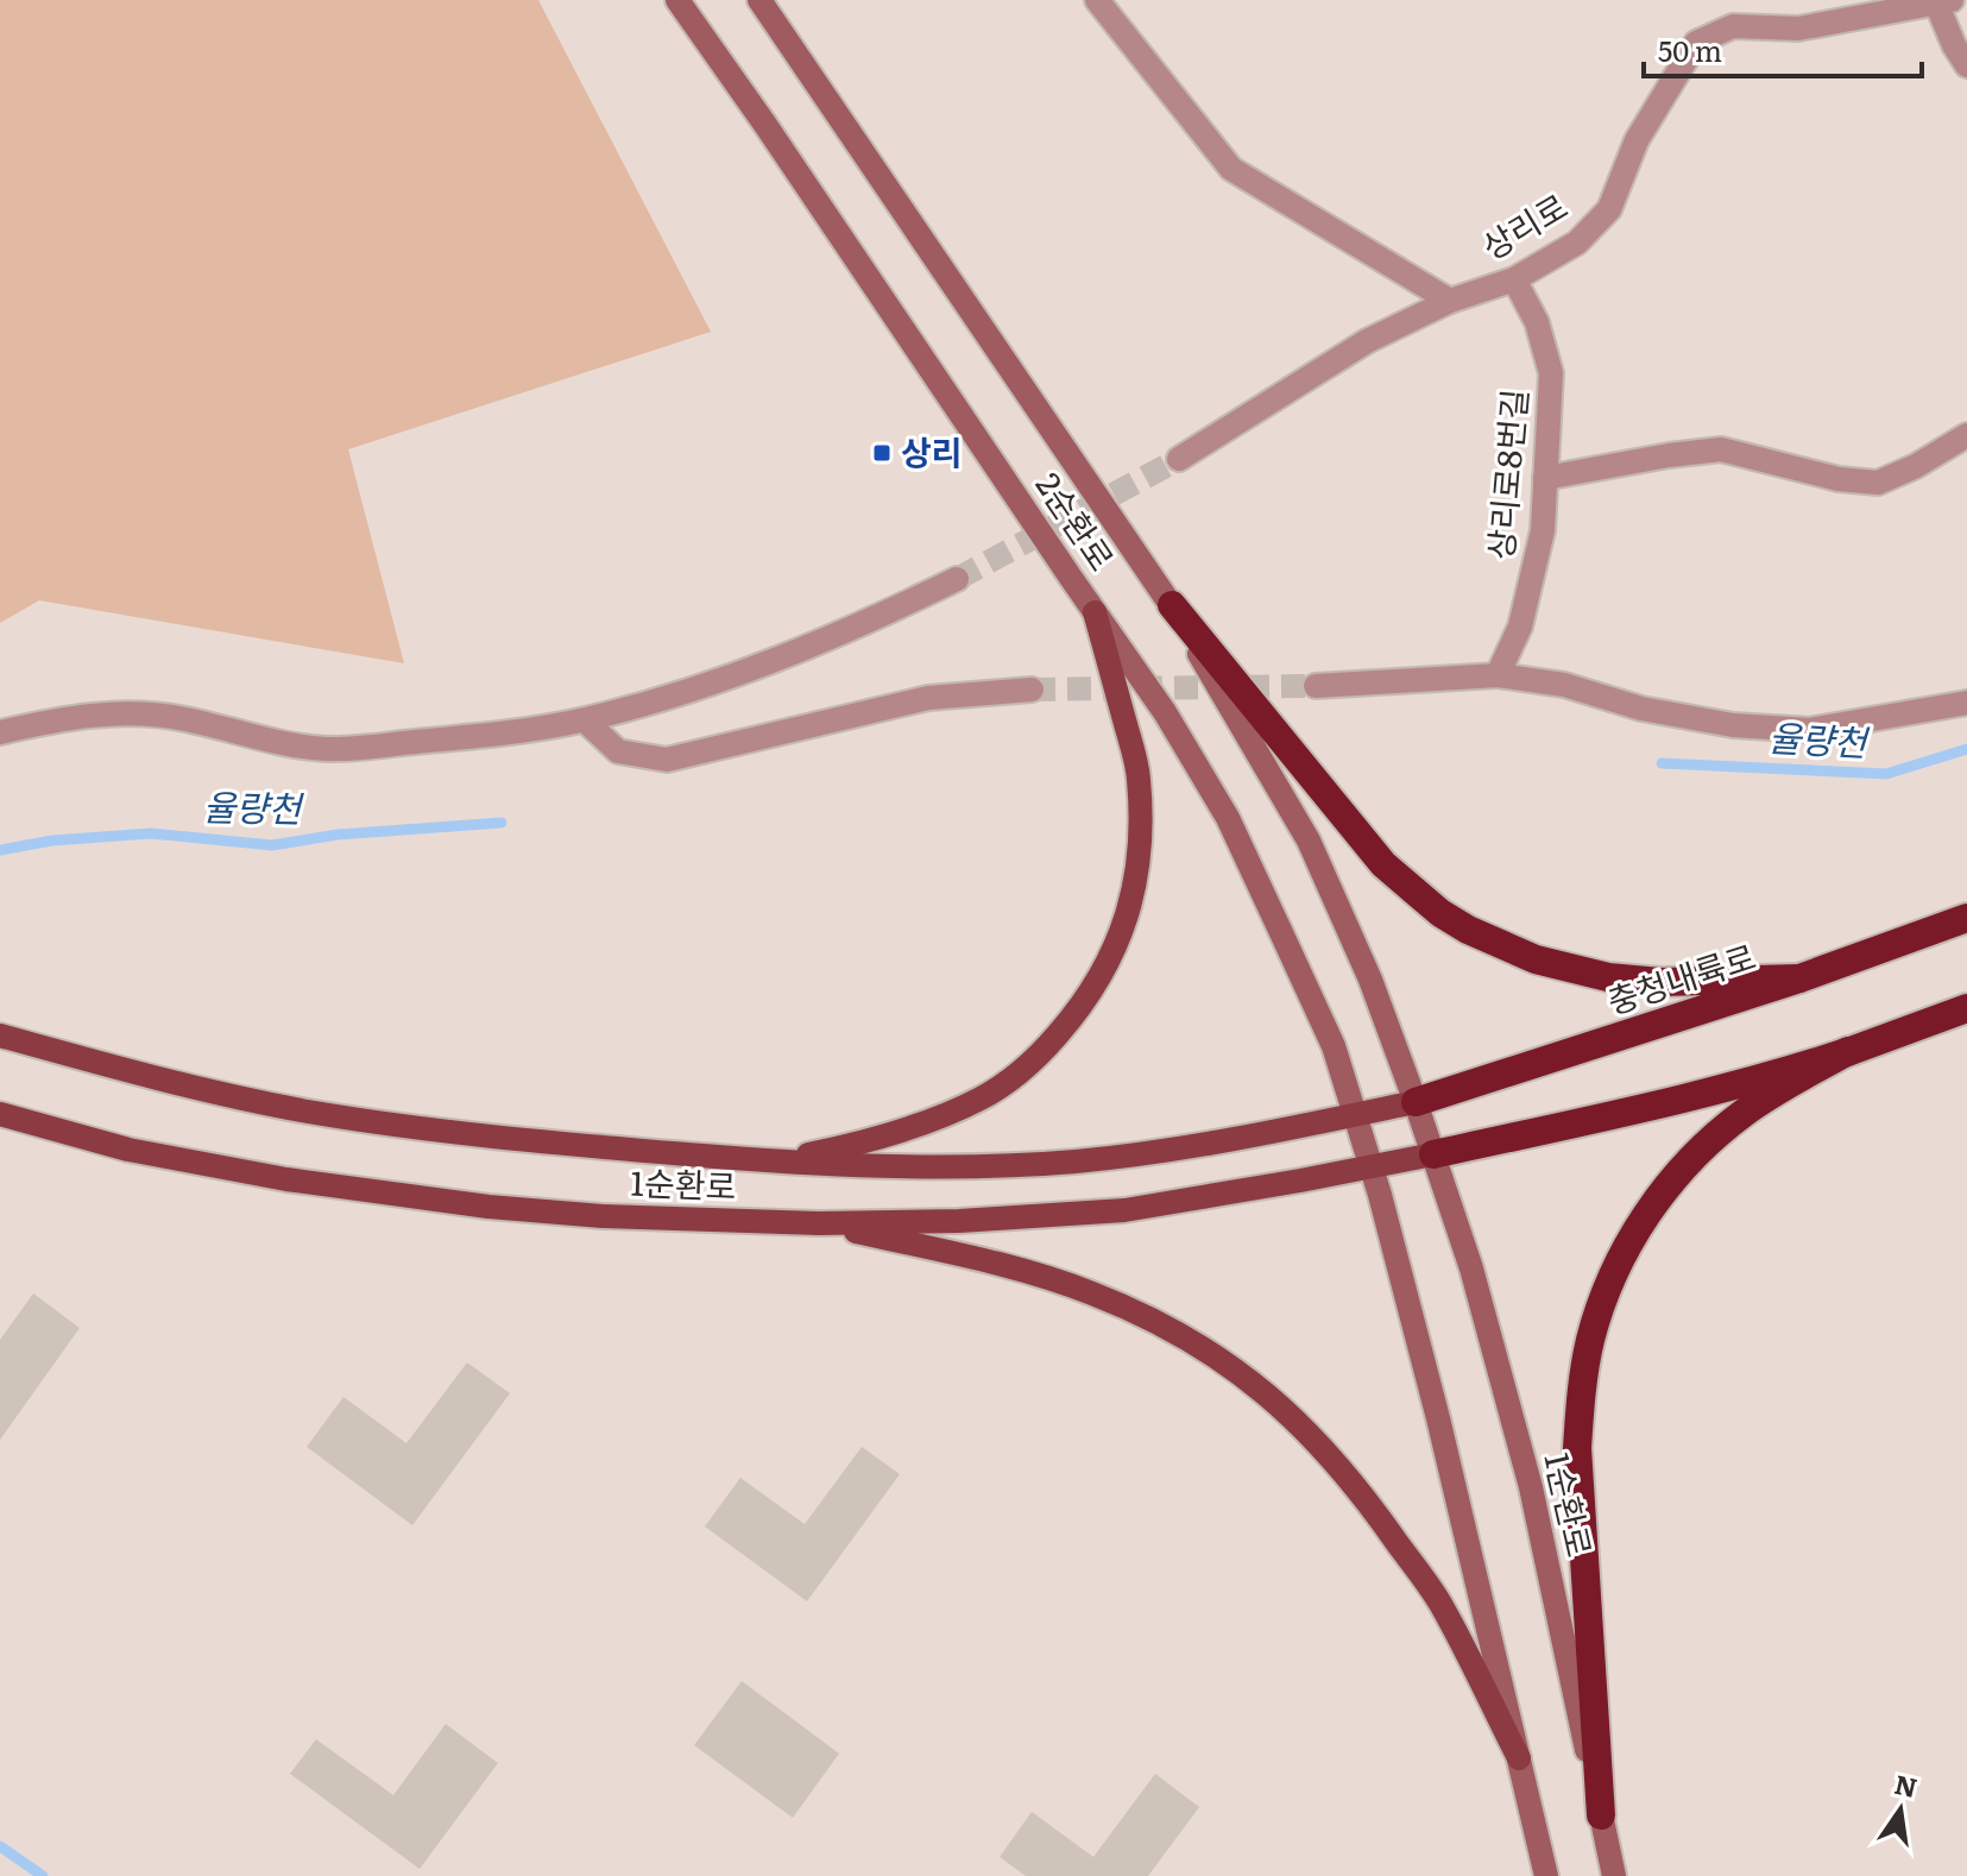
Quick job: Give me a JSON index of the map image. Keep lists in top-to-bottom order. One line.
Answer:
{"streets":{"highway":["충청내륙로"],"main road":["1순환로"],"street":["상리로","상리로8번길","2순환로"]},"crossings":[["상리로","상리로8번길"],["2순환로","충청내륙로"],["2순환로","1순환로"],["충청내륙로","1순환로"]],"water":["율량천"],"places":{"transit":["상리"]},"scale_bar":"50 m","north":"top"}
